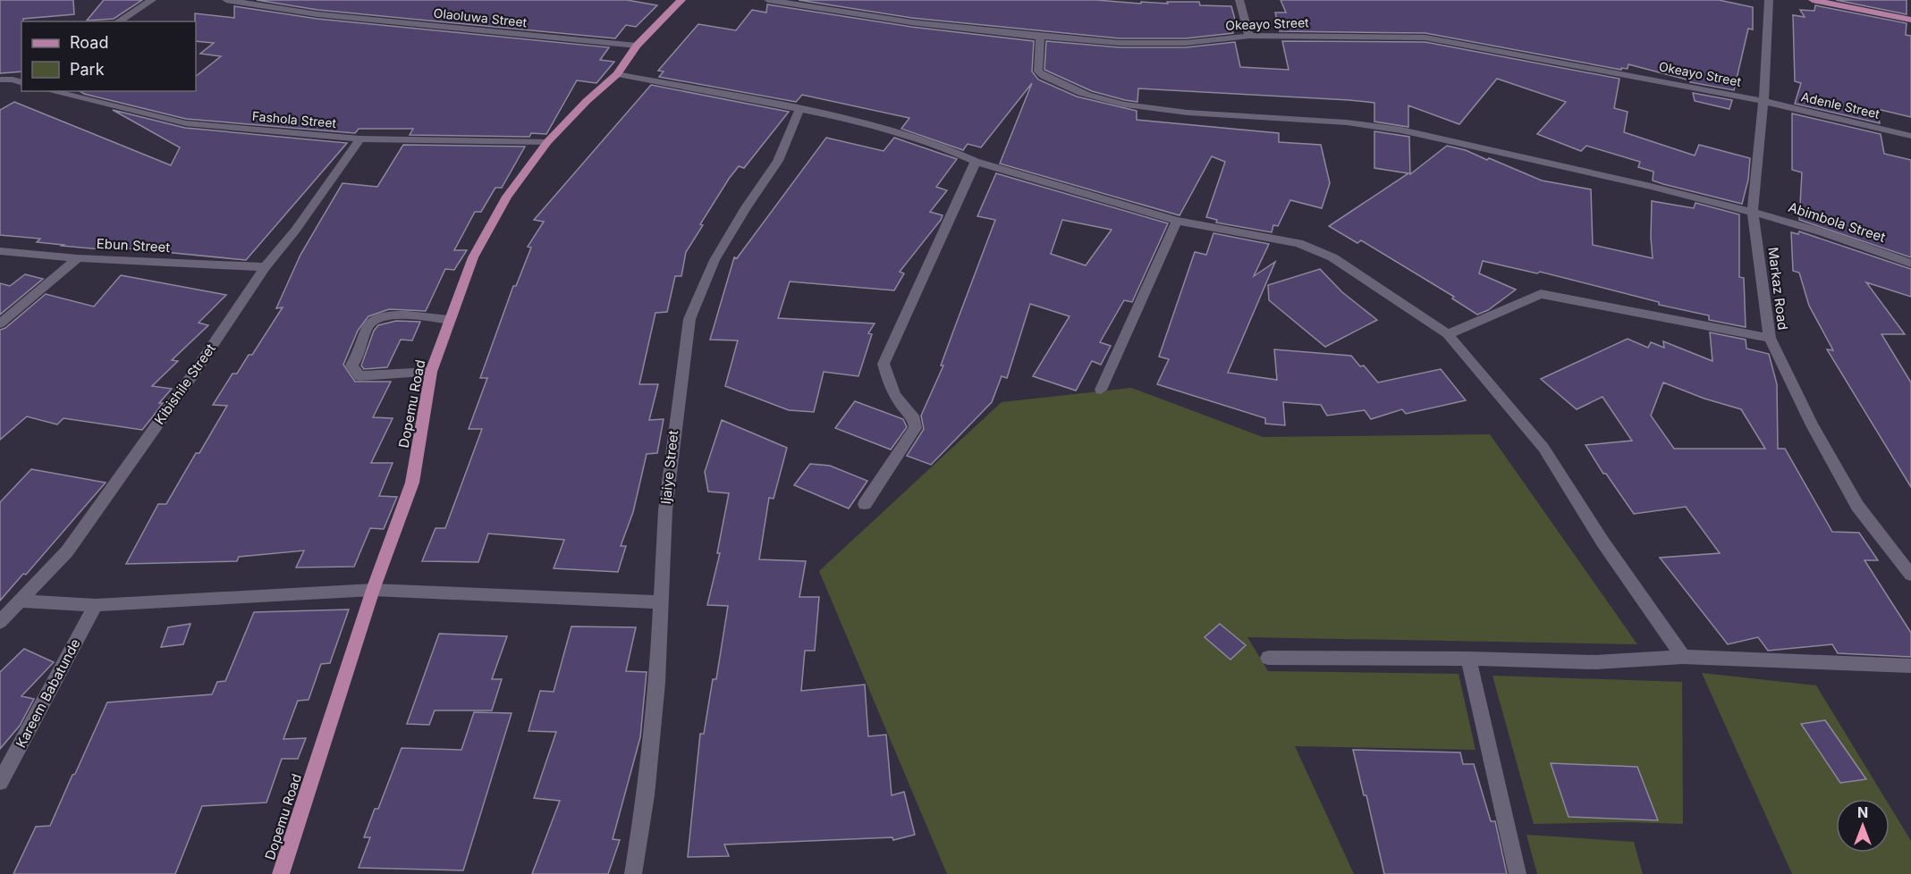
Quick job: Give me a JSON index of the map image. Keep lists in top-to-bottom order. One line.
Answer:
{"streets":{"main road":["Dopemu Road"],"street":["Olaoluwa Street","Okeayo Street","Adenle Street","Fashola Street","Abimbola Street","Ebun Street","Markaz Road","Kibishile Street","Ijaiye Street","Kareem Babatunde"]},"crossings":[["Olaoluwa Street","Dopemu Road"],["Okeayo Street","Adenle Street"],["Okeayo Street","Abimbola Street"],["Okeayo Street","Markaz Road"],["Adenle Street","Markaz Road"],["Fashola Street","Kibishile Street"],["Fashola Street","Dopemu Road"],["Abimbola Street","Markaz Road"],["Ebun Street","Kibishile Street"]],"legend":["Road","Park"],"north":"top"}
